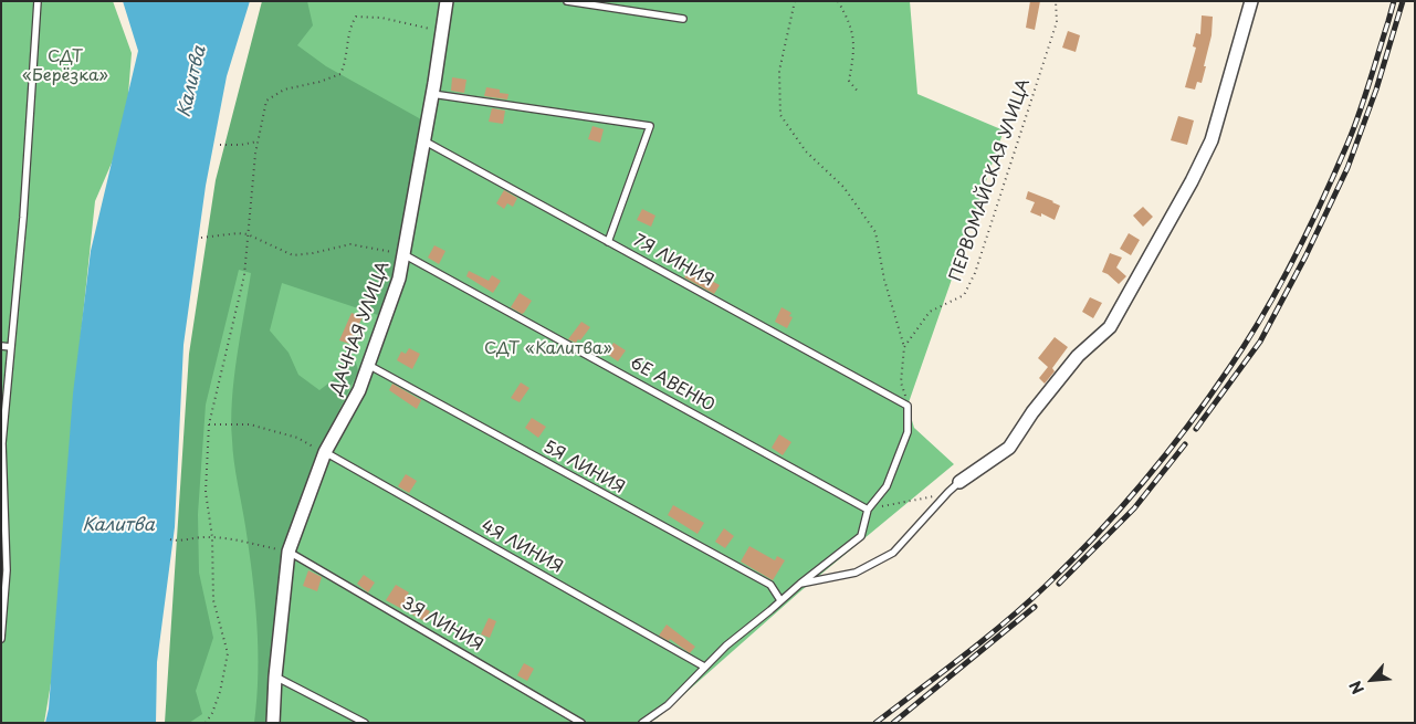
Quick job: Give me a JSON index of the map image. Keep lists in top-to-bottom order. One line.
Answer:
{"streets":{"street":["ДАЧНАЯ УЛИЦА"],"lane":["7Я ЛИНИЯ","6Е АВЕНЮ","5Я ЛИНИЯ","4Я ЛИНИЯ","3Я ЛИНИЯ"],"path":["ПЕРВОМАЙСКАЯ УЛИЦА"]},"crossings":[["7Я ЛИНИЯ","ДАЧНАЯ УЛИЦА"],["ДАЧНАЯ УЛИЦА","6Е АВЕНЮ"],["ДАЧНАЯ УЛИЦА","5Я ЛИНИЯ"],["ДАЧНАЯ УЛИЦА","4Я ЛИНИЯ"],["ДАЧНАЯ УЛИЦА","3Я ЛИНИЯ"]],"water":["Калитва"],"parks":["СДТ «Берёзка»","СДТ «Калитва»"],"north":"bottom left"}
